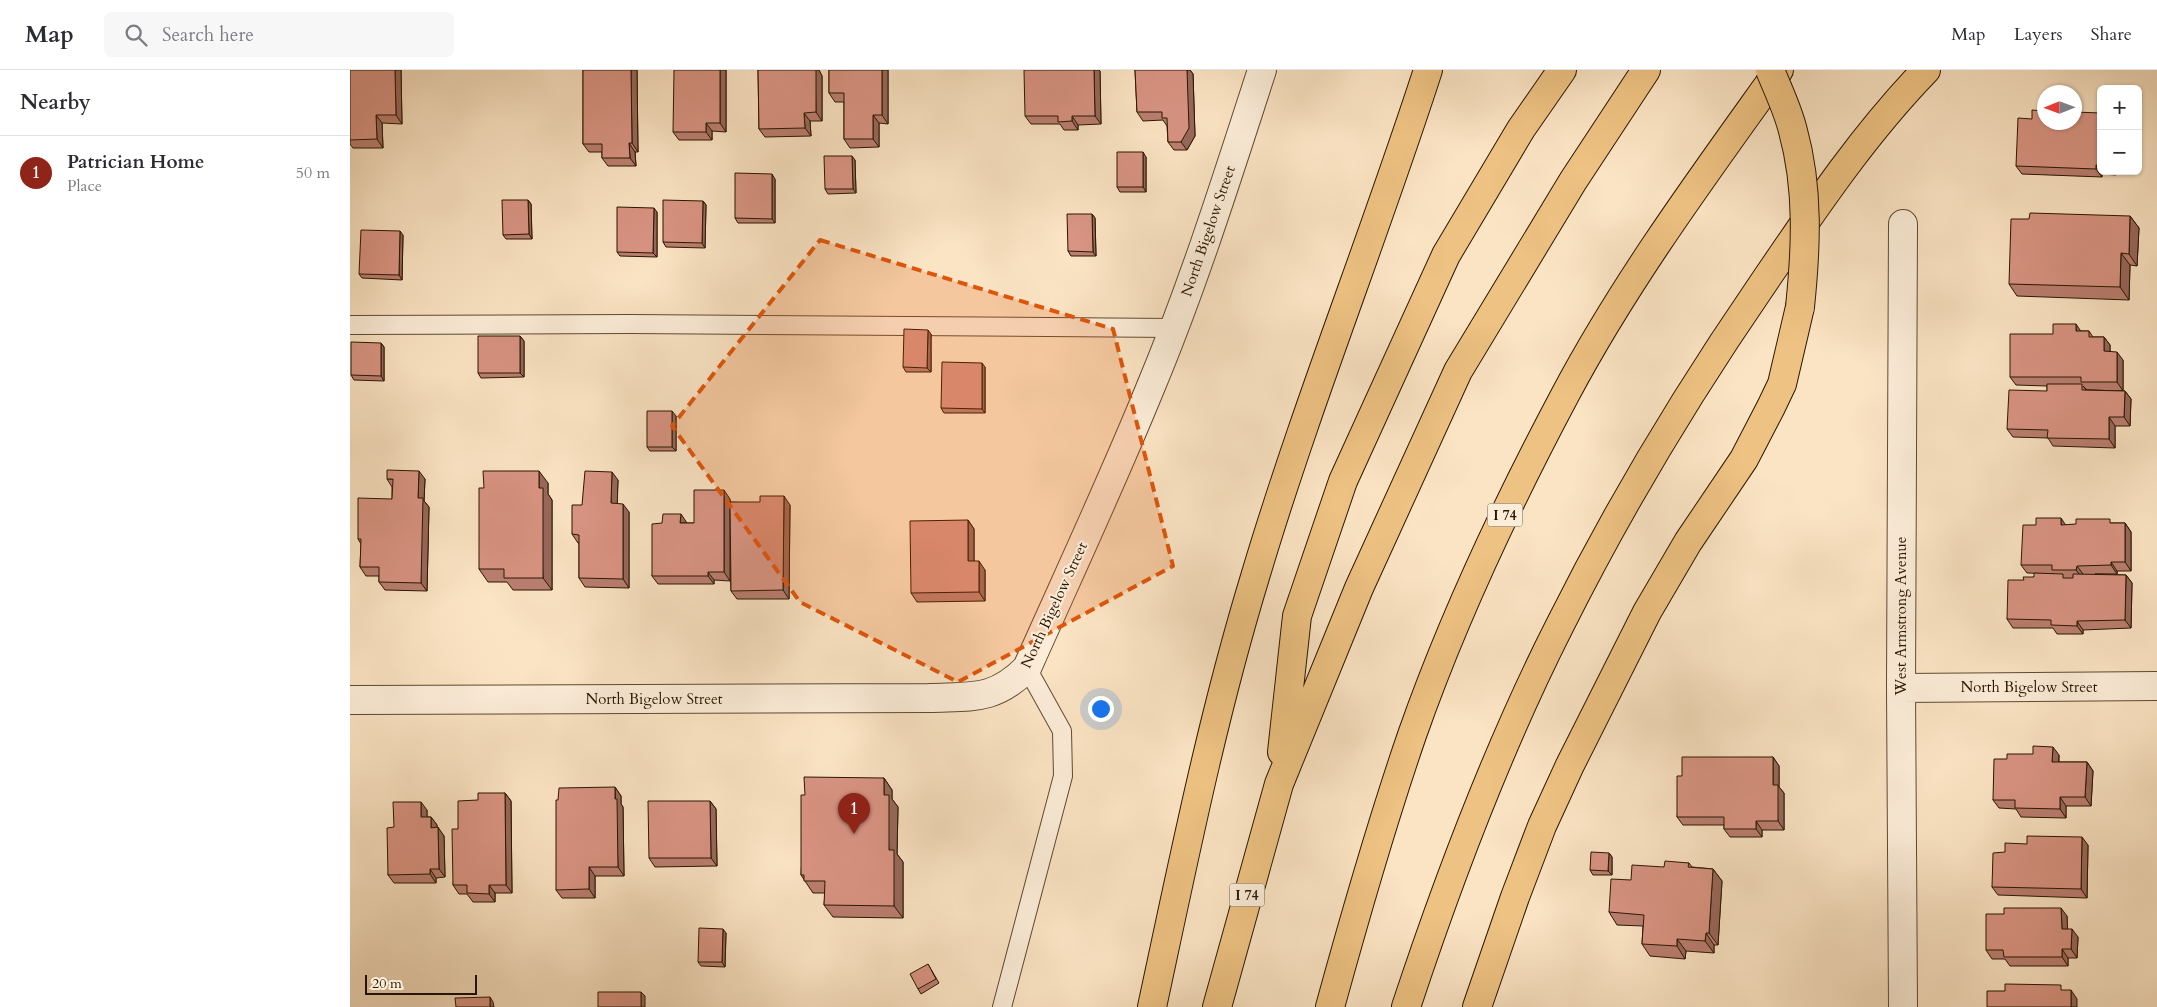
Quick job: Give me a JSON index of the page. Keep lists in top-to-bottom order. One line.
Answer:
{"streets":{"highway":["I 74"],"street":["North Bigelow Street","West Armstrong Avenue"]},"crossings":[["North Bigelow Street","West Armstrong Avenue"]],"scale_bar":"20 m","north":"left","page":{"header":"Map","search":"Search here","nav":["Map","Layers","Share"],"heading":"Nearby","map_buttons":["+","−"],"list":[{"mark":"1","name":"Patrician Home","note":"Place","value":"50 m"}],"pins":"1","scale":"20 m"}}
